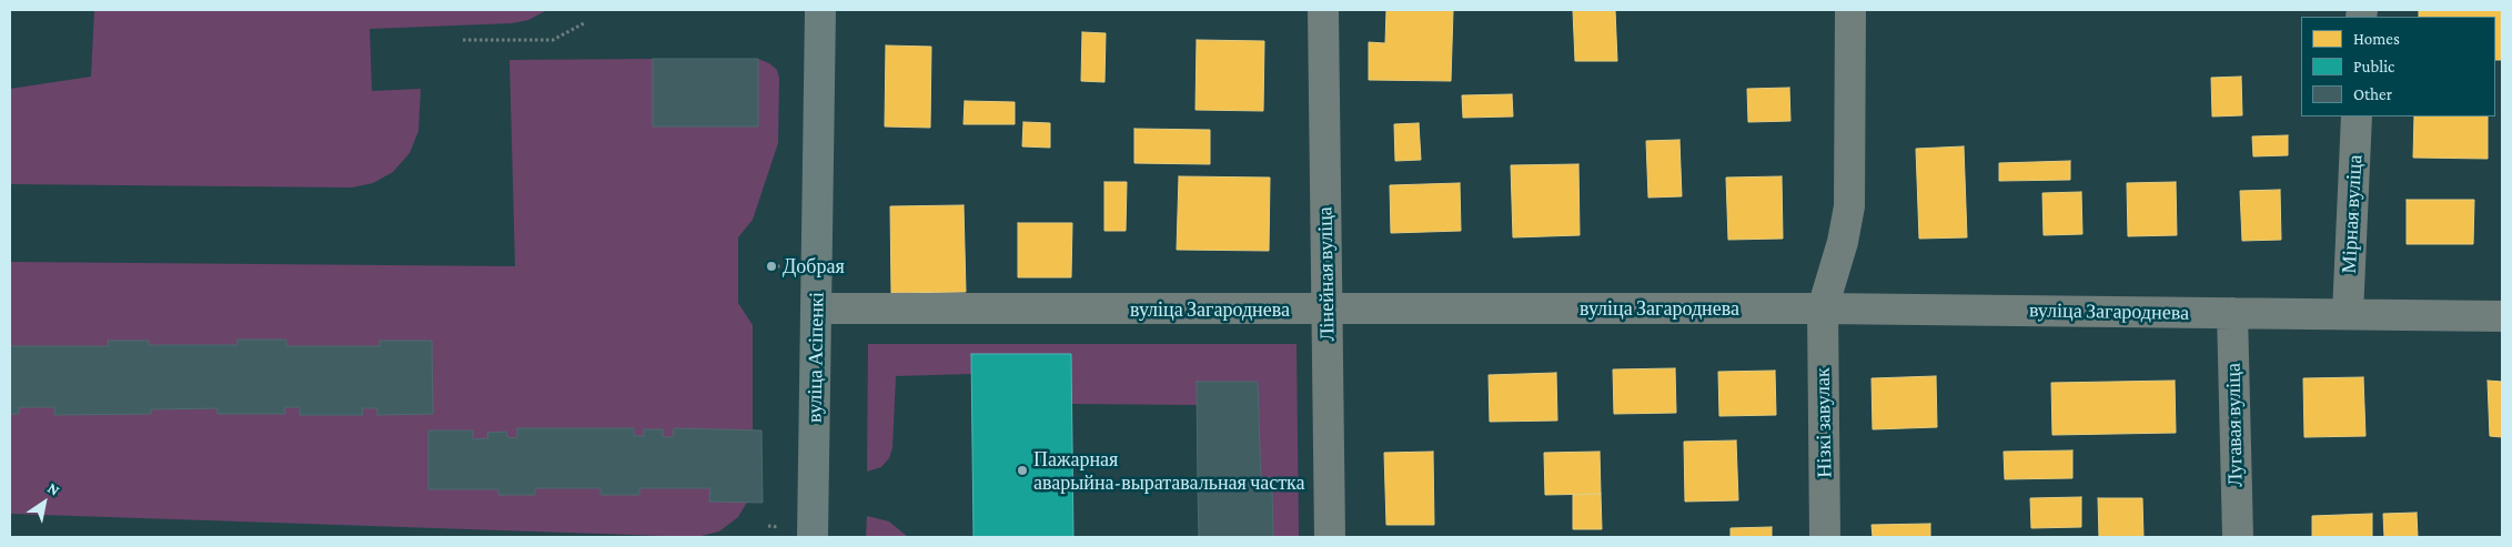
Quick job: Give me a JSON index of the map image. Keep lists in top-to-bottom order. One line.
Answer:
{"streets":{"main road":["вуліца Асіпенкі"],"street":["Мірная вуліца","Лінейная вуліца","вуліца Загароднева","Нізкі завулак","Лугавая вуліца"]},"crossings":[["Мірная вуліца","вуліца Загароднева"],["Лінейная вуліца","вуліца Загароднева"],["вуліца Загароднева","вуліца Асіпенкі"],["вуліца Загароднева","Нізкі завулак"],["вуліца Загароднева","Лугавая вуліца"]],"places":["Добрая","Пажарная аварыйна-выратавальная частка"],"legend":["Homes","Public","Other"],"north":"top right"}
